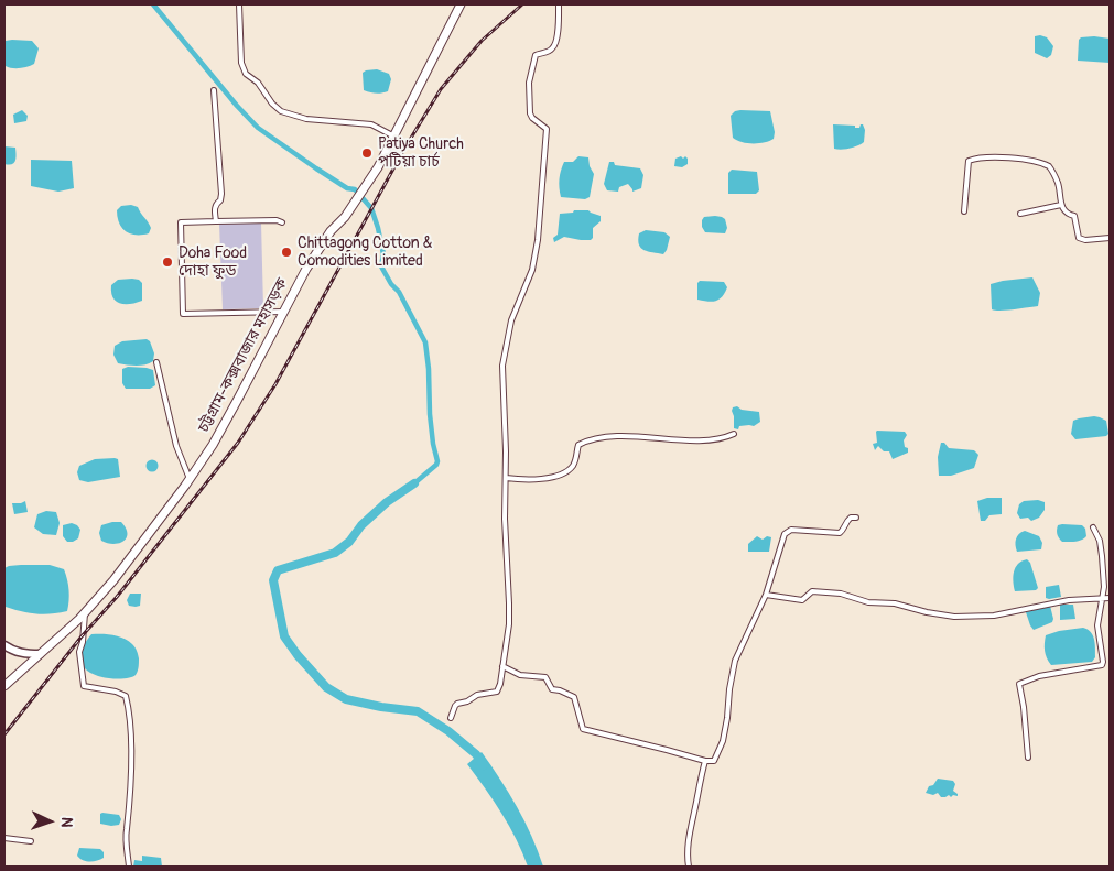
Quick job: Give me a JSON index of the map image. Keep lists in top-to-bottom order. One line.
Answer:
{"streets":{"highway":["চট্টগ্রাম-কক্সবাজার মহাসড়ক"]},"places":["Patiya Church পটিয়া চার্চ","Chittagong Cotton & Comodities Limited","Doha Food দোহা ফুড"],"north":"right"}
